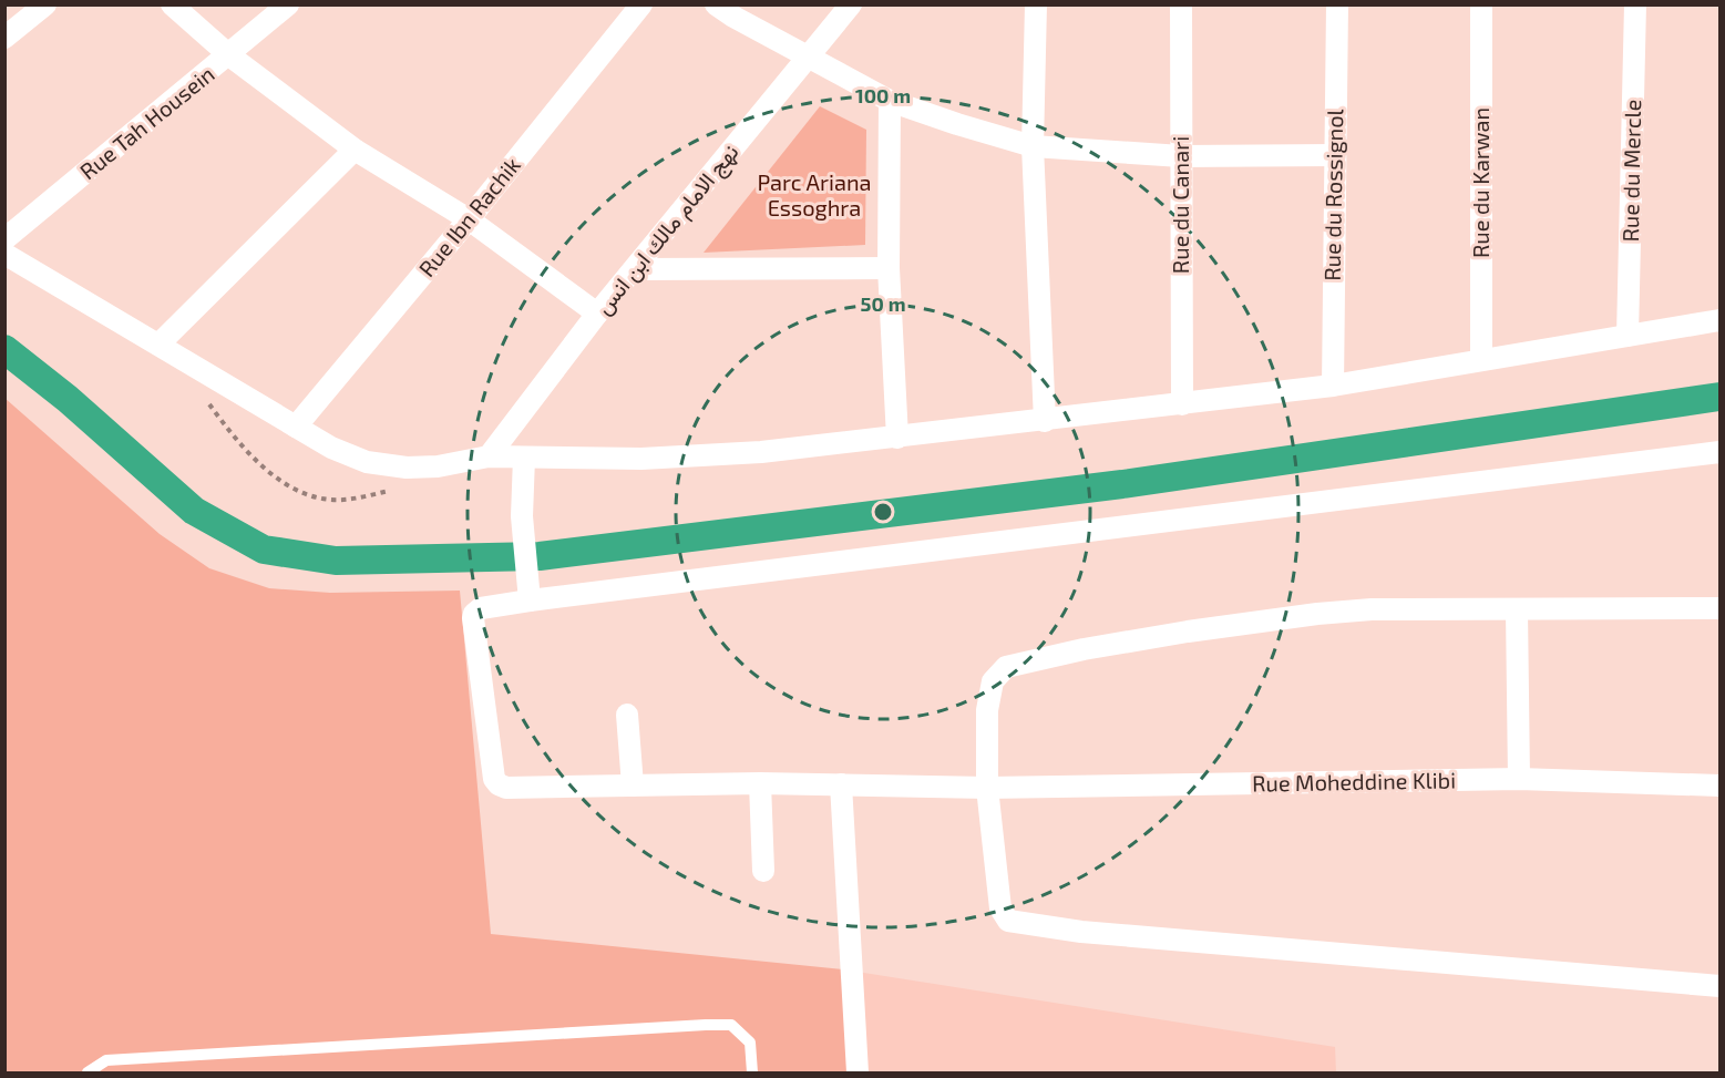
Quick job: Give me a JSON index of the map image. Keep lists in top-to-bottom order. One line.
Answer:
{"streets":{"street":["Rue Tah Housein","Rue du Mercle","Rue du Karwan","Rue du Rossignol","Rue du Canari","Rue Ibn Rachik","نهج الامام مالك ابن انس","Rue Moheddine Klibi"]},"parks":["Parc Ariana Essoghra"],"rings":["100 m","50 m"]}
